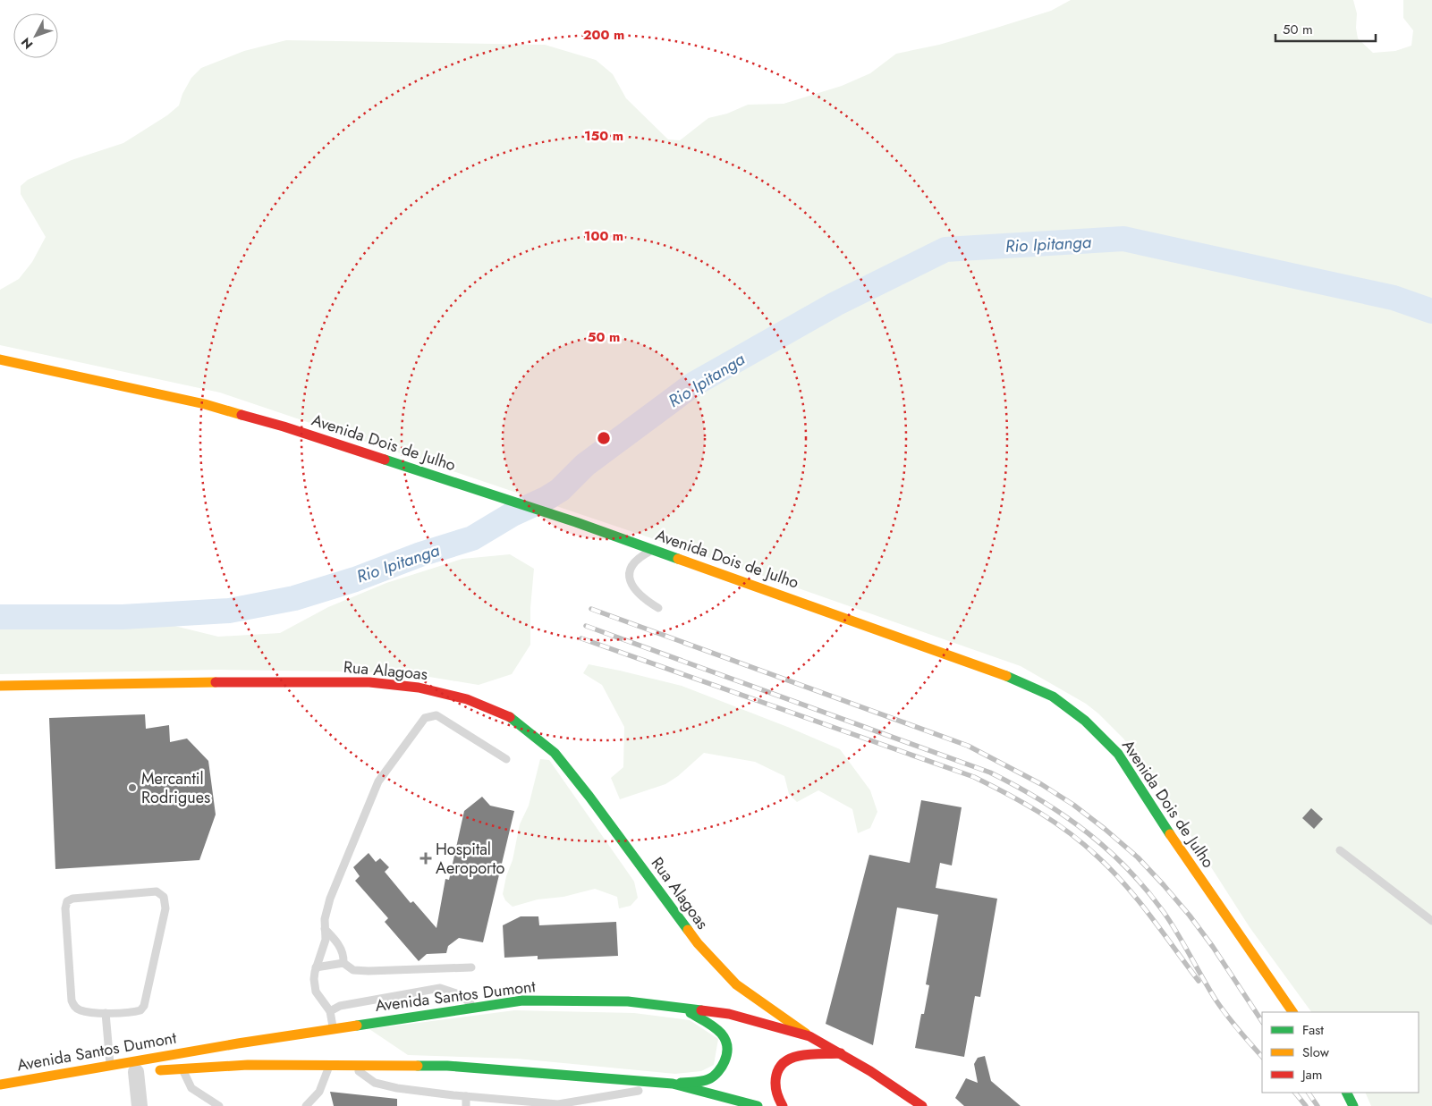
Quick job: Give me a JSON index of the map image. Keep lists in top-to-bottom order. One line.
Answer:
{"streets":{"main road":["Avenida Dois de Julho","Rua Alagoas","Avenida Santos Dumont"]},"crossings":[["Rua Alagoas","Avenida Santos Dumont"]],"water":["Rio Ipitanga"],"places":{"other":["Mercantil Rodrigues"],"health":["Hospital Aeroporto"]},"legend":["Fast","Slow","Jam"],"scale_bar":"50 m","north":"bottom left","rings":["200 m","150 m","100 m","50 m"]}
